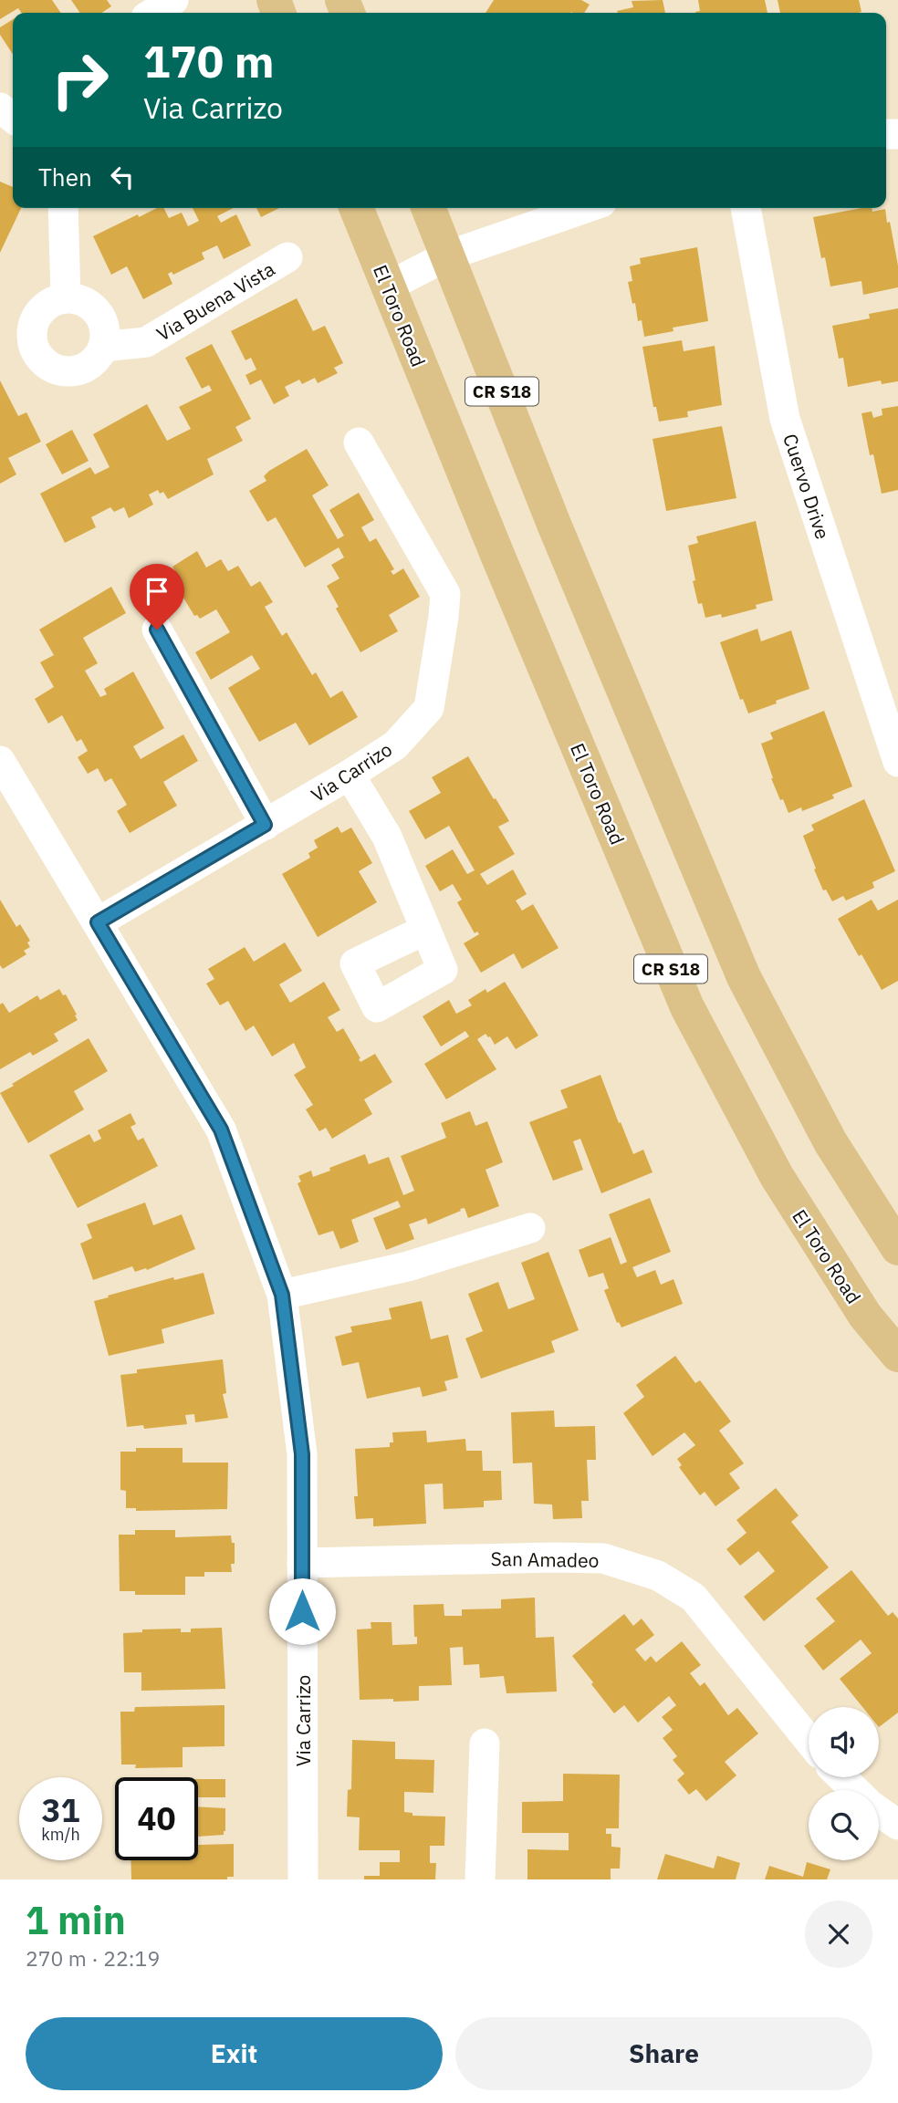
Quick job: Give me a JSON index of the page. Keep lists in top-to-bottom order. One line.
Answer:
{"streets":{"main road":["El Toro Road","CR S18"],"street":["Via Buena Vista","Cuervo Drive","Via Carrizo","San Amadeo"]},"crossings":[["Via Carrizo","San Amadeo"]],"page":{"turn":["170 m","Via Carrizo"],"then":"Then","speed":"31 km/h","limit":"40","heading":["1 min","270 m · 22:19"],"buttons":["Exit","Share"]}}
